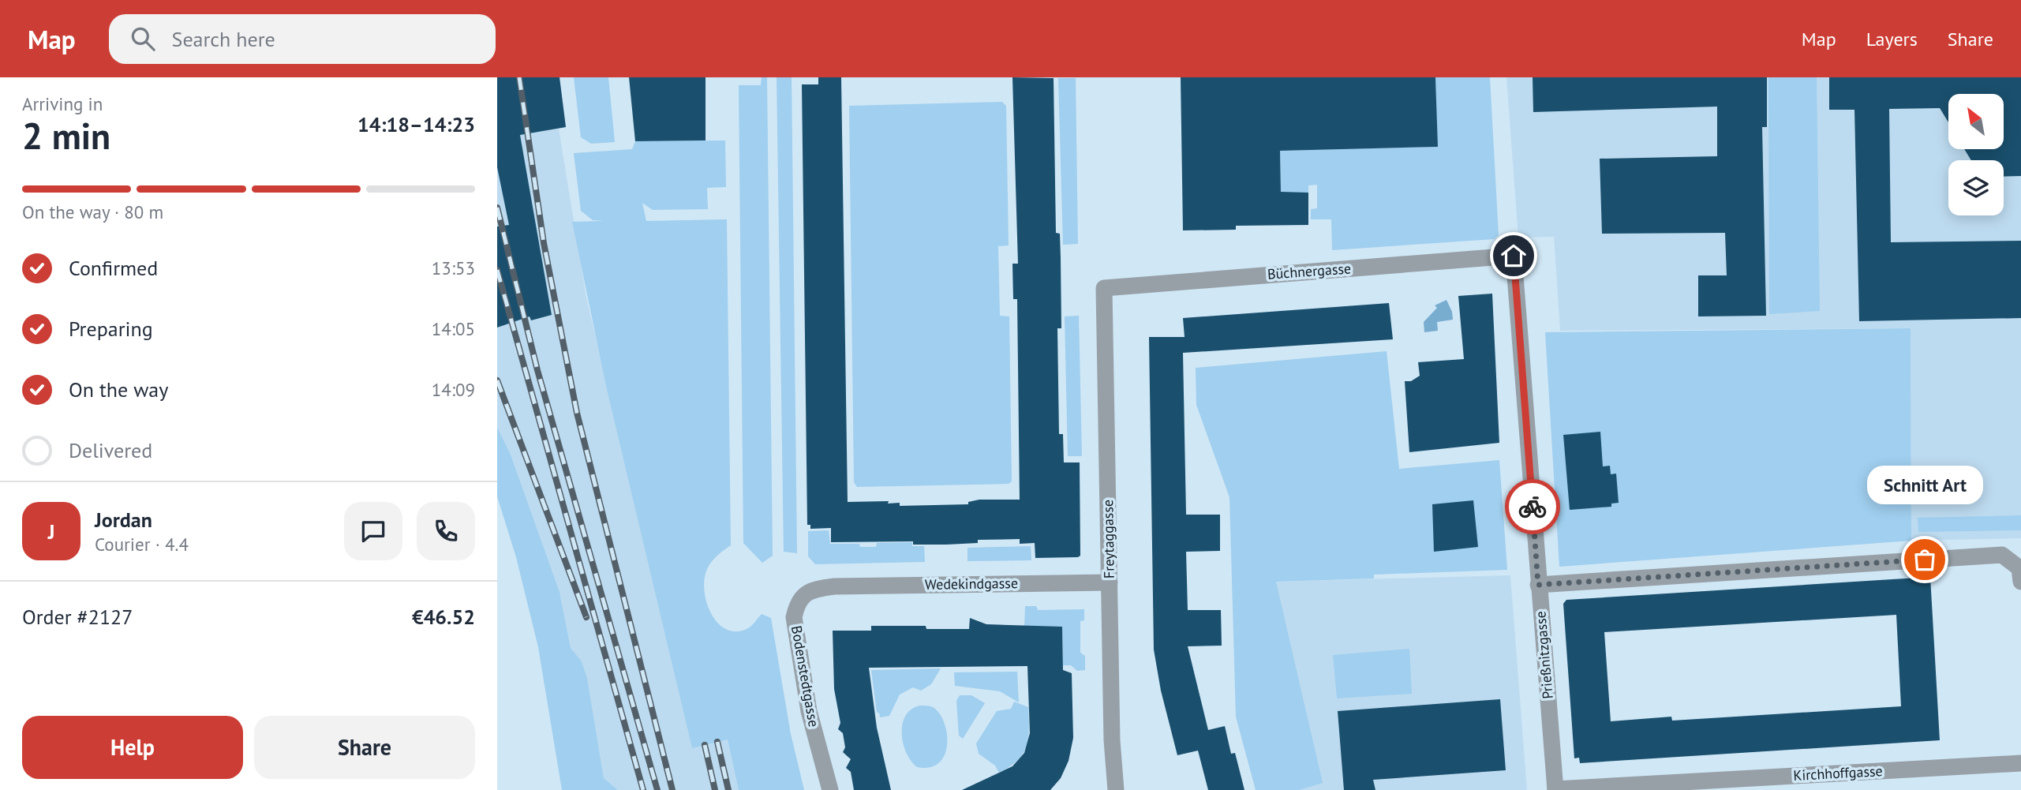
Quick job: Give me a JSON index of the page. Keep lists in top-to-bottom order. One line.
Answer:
{"streets":{"street":["Büchnergasse","Freytaggasse","Wedekindgasse","Prießnitzgasse","Bodenstedtgasse","Kirchhoffgasse"]},"crossings":[["Büchnergasse","Freytaggasse"],["Büchnergasse","Prießnitzgasse"],["Freytaggasse","Wedekindgasse"],["Wedekindgasse","Bodenstedtgasse"],["Prießnitzgasse","Kirchhoffgasse"]],"places":["Schnitt Art"],"north":"top left","page":{"header":"Map","search":"Search here","nav":["Map","Layers","Share"],"heading":["2 min","Arriving in","14:18–14:23"],"panel":["Jordan","Courier · 4.4","Order #2127","€46.52"],"bar":"On the way · 80 m","list":[["Confirmed","13:53"],["Preparing","14:05"],["On the way","14:09"],"Delivered"],"bubble":"Schnitt Art","round":"J","buttons":["Help","Share"]}}
